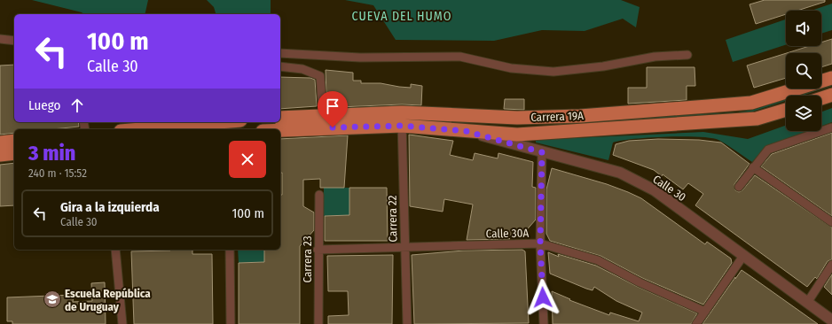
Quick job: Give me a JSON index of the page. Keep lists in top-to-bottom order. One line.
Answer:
{"streets":{"main road":["Carrera 19A"],"street":["Calle 30","Carrera 22","Calle 30A","Carrera 23"]},"crossings":[["Carrera 19A","Calle 30"],["Carrera 19A","Carrera 22"],["Carrera 22","Calle 30A"],["Calle 30A","Carrera 23"]],"districts":["CUEVA DEL HUMO"],"places":{"school or university":["Escuela República de Uruguay"]},"page":{"turn":["100 m","Calle 30"],"then":"Luego","heading":["3 min","240 m · 15:52"],"list":[{"name":"Gira a la izquierda","note":"Calle 30","value":"100 m"}]}}
